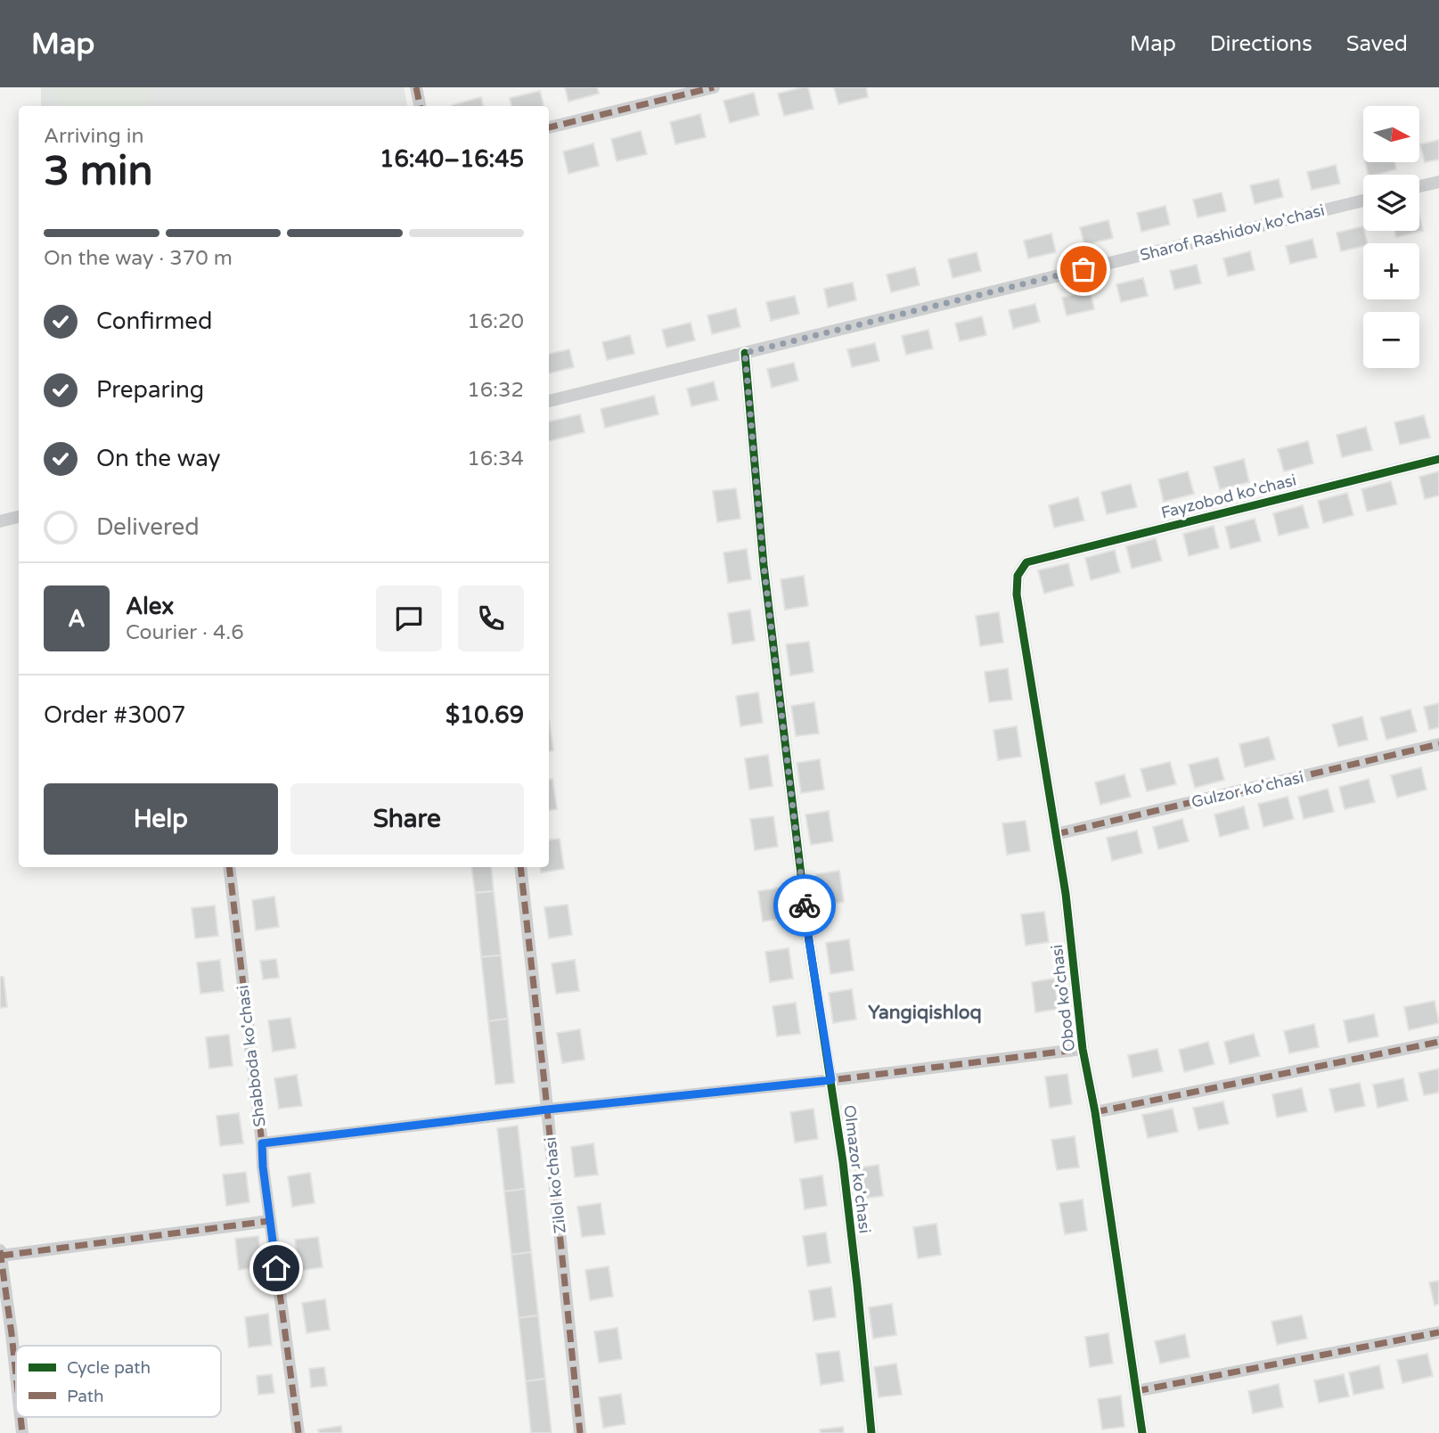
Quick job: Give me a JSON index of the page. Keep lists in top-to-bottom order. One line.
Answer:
{"streets":{"street":["Sharof Rashidov ko'chasi","Fayzobod ko'chasi","Gulzor ko'chasi","Obod ko'chasi","Shabboda ko'chasi","Olmazor ko'chasi","Zilol ko'chasi"]},"crossings":[["Sharof Rashidov ko'chasi","Olmazor ko'chasi"],["Fayzobod ko'chasi","Obod ko'chasi"],["Gulzor ko'chasi","Obod ko'chasi"]],"districts":["Yangiqishloq"],"legend":["Cycle path","Path"],"north":"right","page":{"header":"Map","nav":["Map","Directions","Saved"],"map_buttons":["+","−"],"heading":["3 min","Arriving in","16:40–16:45"],"panel":["Alex","Courier · 4.6","Order #3007","$10.69"],"bar":"On the way · 370 m","list":[["Confirmed","16:20"],["Preparing","16:32"],["On the way","16:34"],"Delivered"],"round":"A","buttons":["Help","Share"]}}
